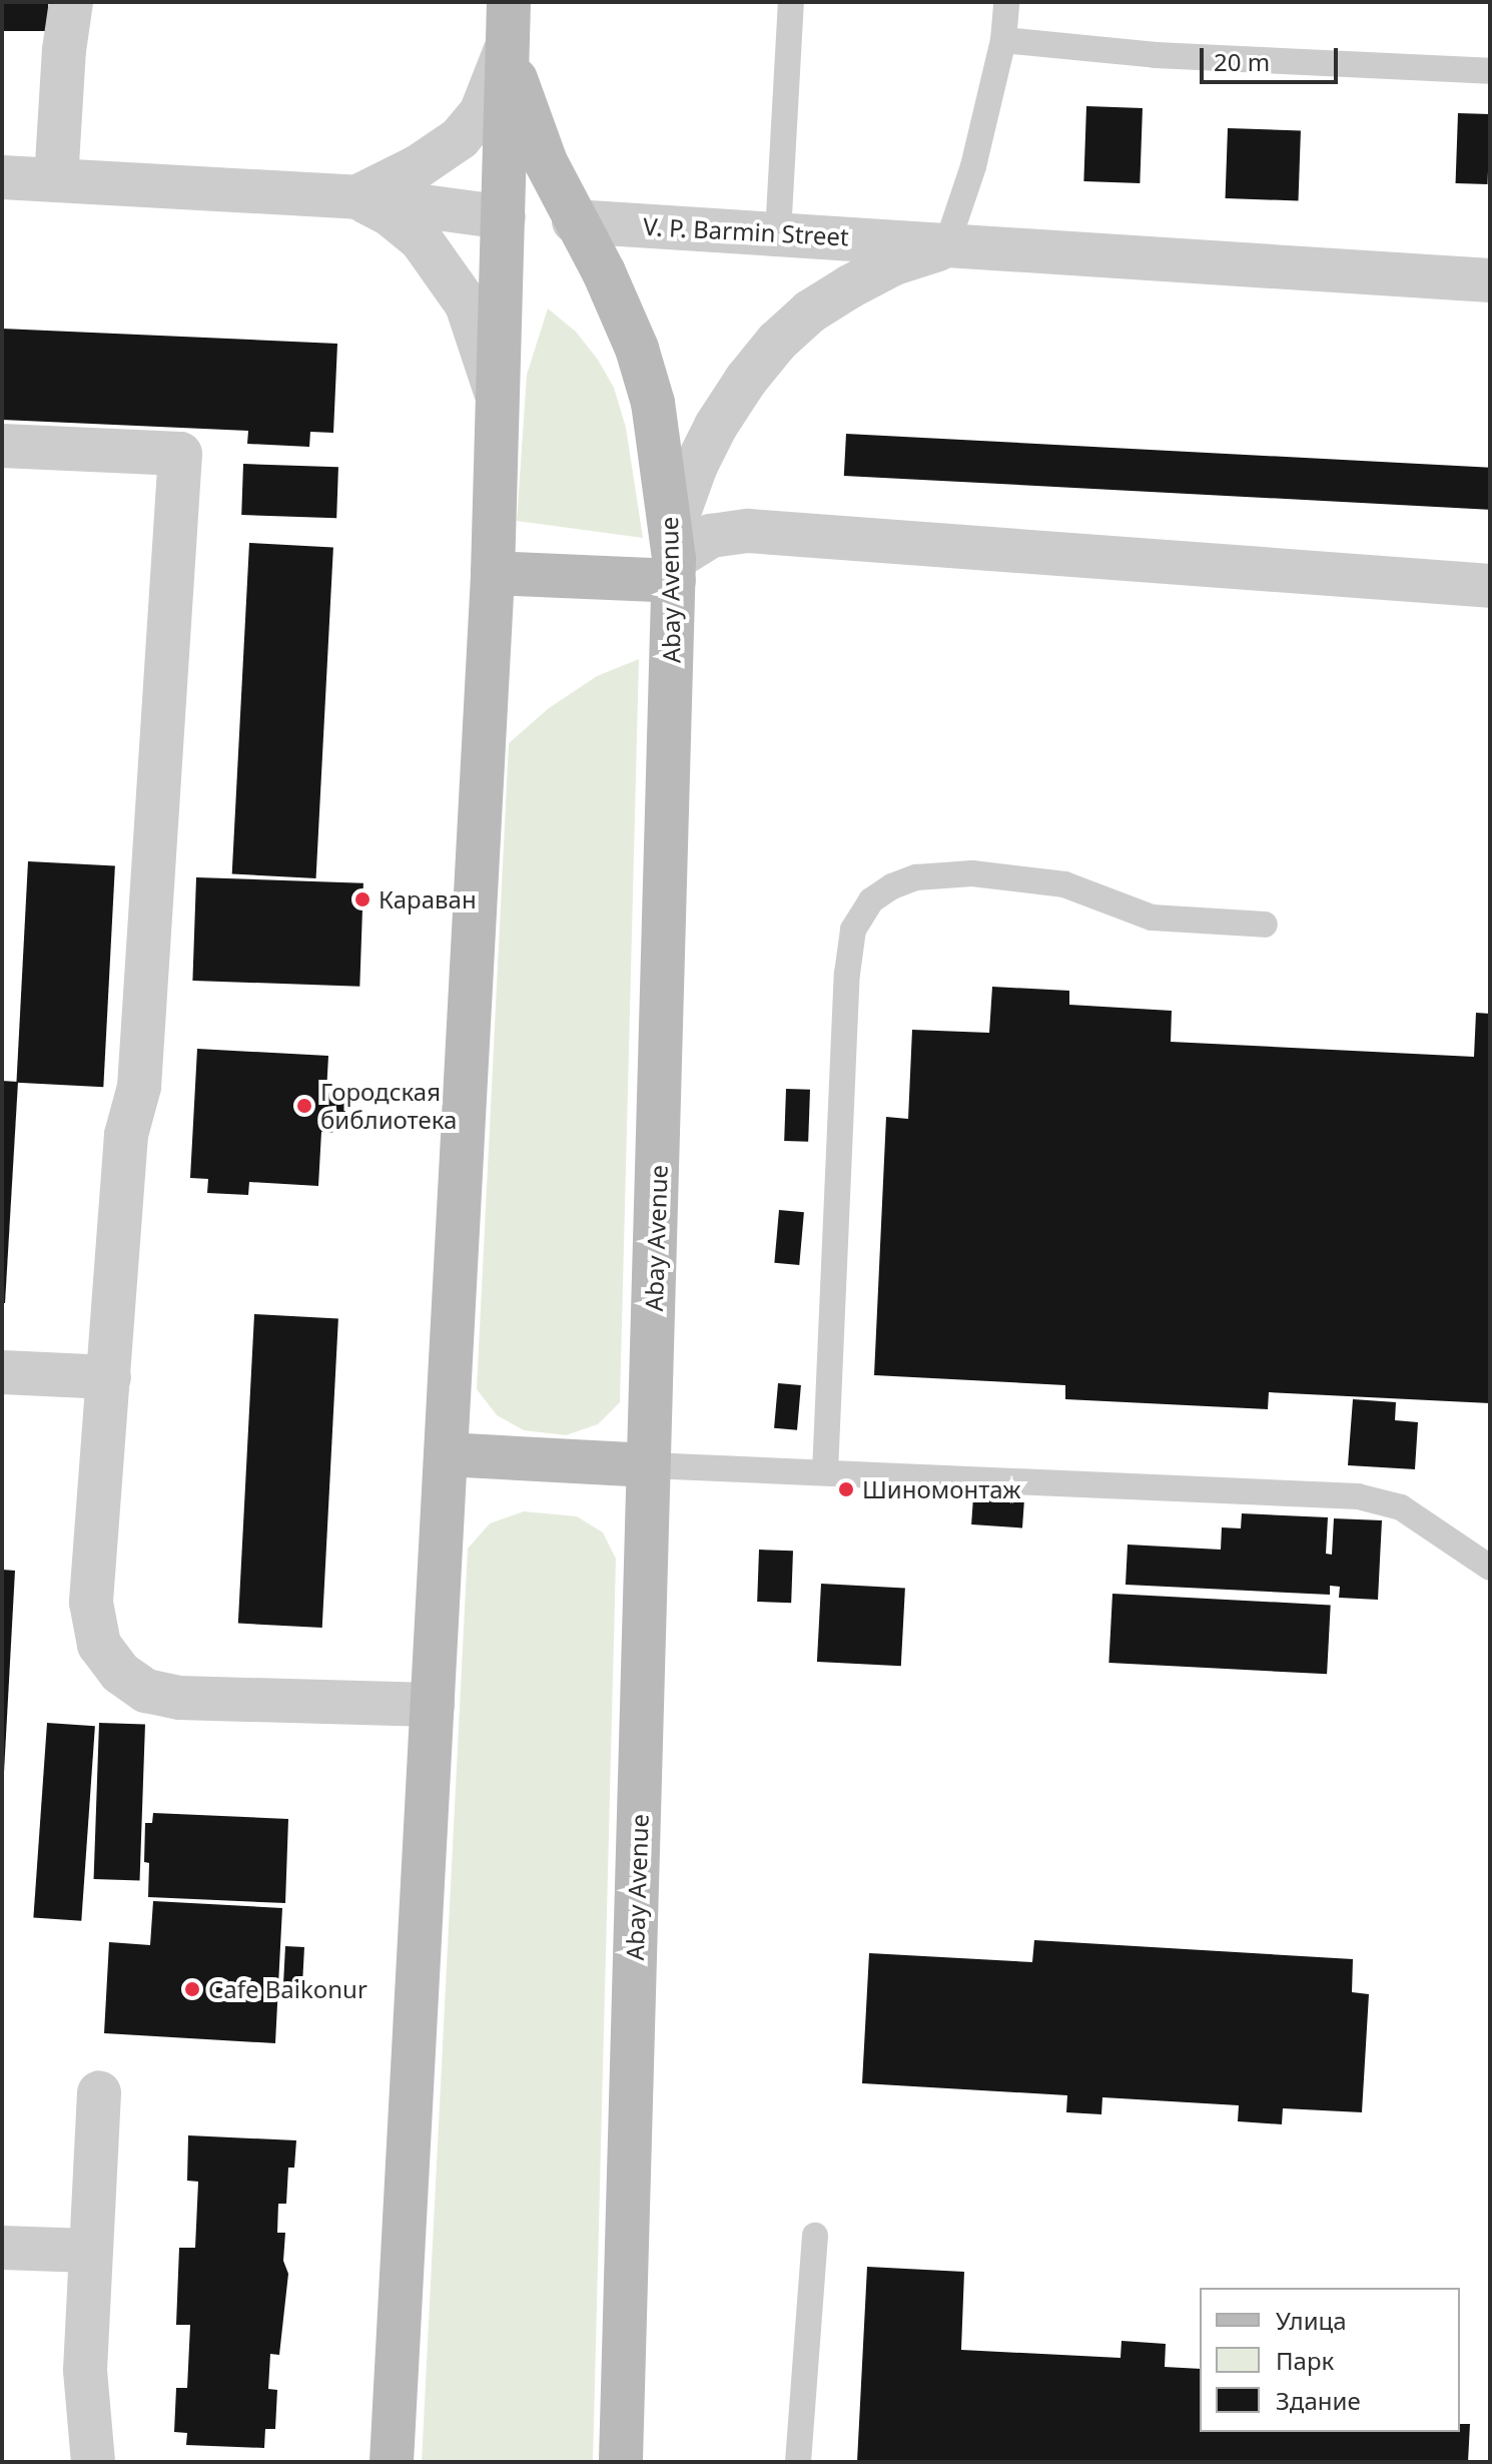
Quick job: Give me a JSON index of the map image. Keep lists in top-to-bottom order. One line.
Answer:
{"streets":{"main road":["V. P. Barmin Street","Abay Avenue"]},"crossings":[["V. P. Barmin Street","Abay Avenue"]],"places":["Караван","Городская библиотека","Шиномонтаж","Cafe Baikonur"],"legend":["Улица","Парк","Здание"],"scale_bar":"20 m"}
